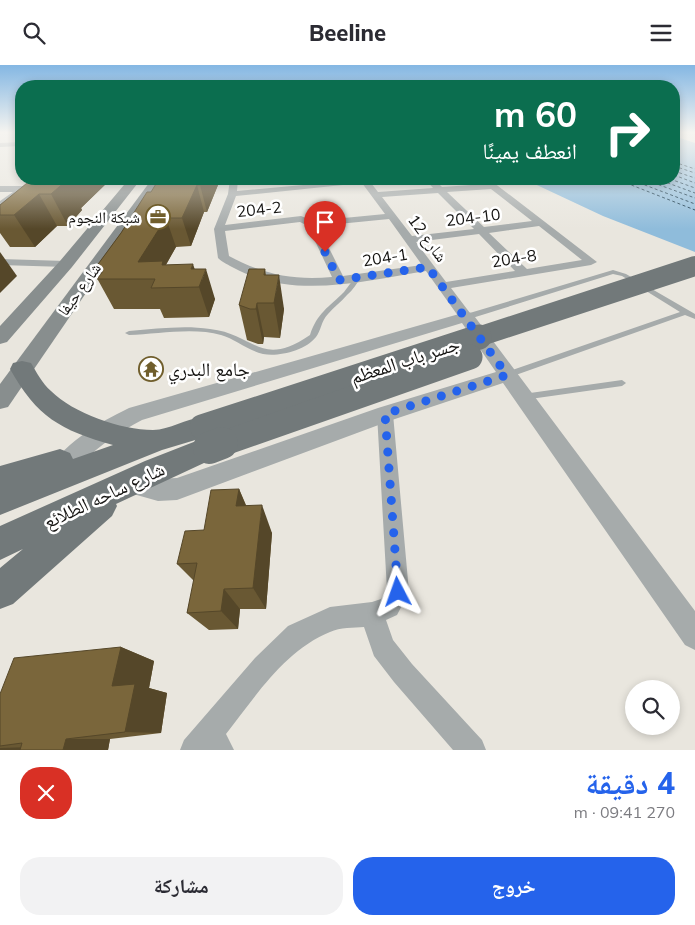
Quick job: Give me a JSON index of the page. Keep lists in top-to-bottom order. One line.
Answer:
{"streets":{"main road":["شارع حيفا","جسر باب المعظم","شارع ساحه الطلائع"],"street":["204-2","204-10","شارع 12","204-1","204-8"]},"crossings":[["204-2","شارع 12"],["204-2","204-1"],["204-10","شارع 12"],["204-10","204-8"],["شارع 12","204-1"],["شارع 12","204-8"],["جسر باب المعظم","شارع ساحه الطلائع"]],"places":{"office":["شبكة النجوم"],"temple":["جامع البدري"]},"page":{"header":"Beeline","turn":["60 m","انعطف يمينًا"],"heading":["4 دقيقة","270 m · 09:41"],"buttons":["خروج","مشاركة"]}}
